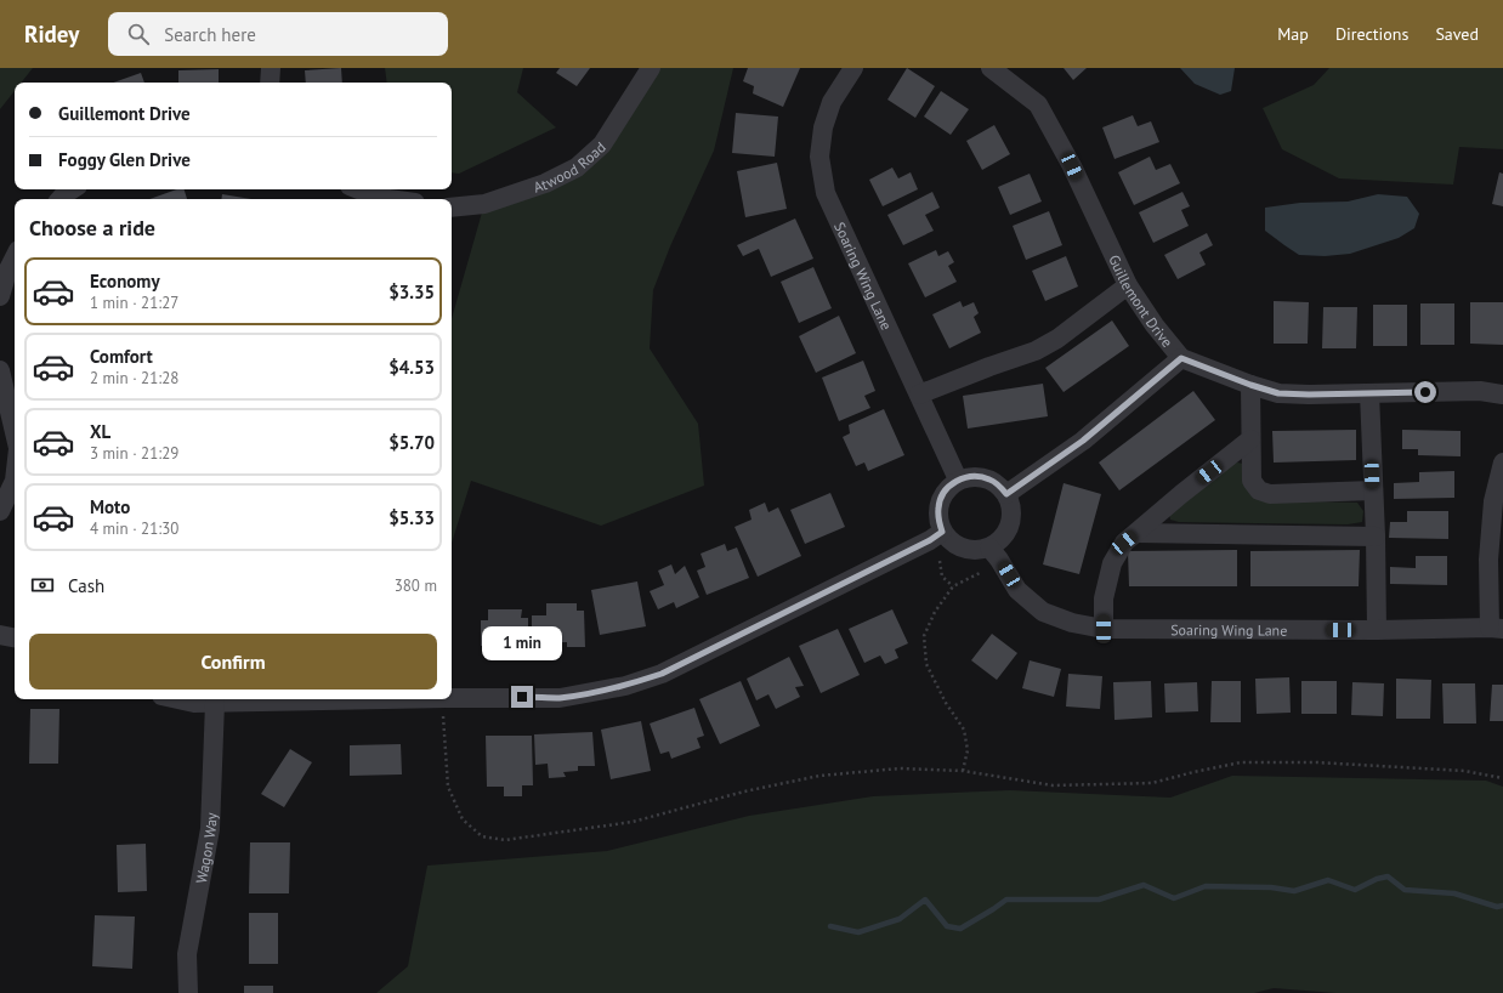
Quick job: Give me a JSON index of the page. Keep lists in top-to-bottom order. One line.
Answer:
{"streets":{"street":["Atwood Road","Soaring Wing Lane","Guillemont Drive","Wagon Way"]},"page":{"header":"Ridey","search":"Search here","nav":["Map","Directions","Saved"],"banner":["Guillemont Drive","Foggy Glen Drive"],"heading":"Choose a ride","list":[{"name":"Economy","note":"1 min · 21:27","value":"$3.35"},{"name":"Comfort","note":"2 min · 21:28","value":"$4.53"},{"name":"XL","note":"3 min · 21:29","value":"$5.70"},{"name":"Moto","note":"4 min · 21:30","value":"$5.33"}],"pay":["Cash","380 m"],"buttons":"Confirm","bubble":"1 min"}}
